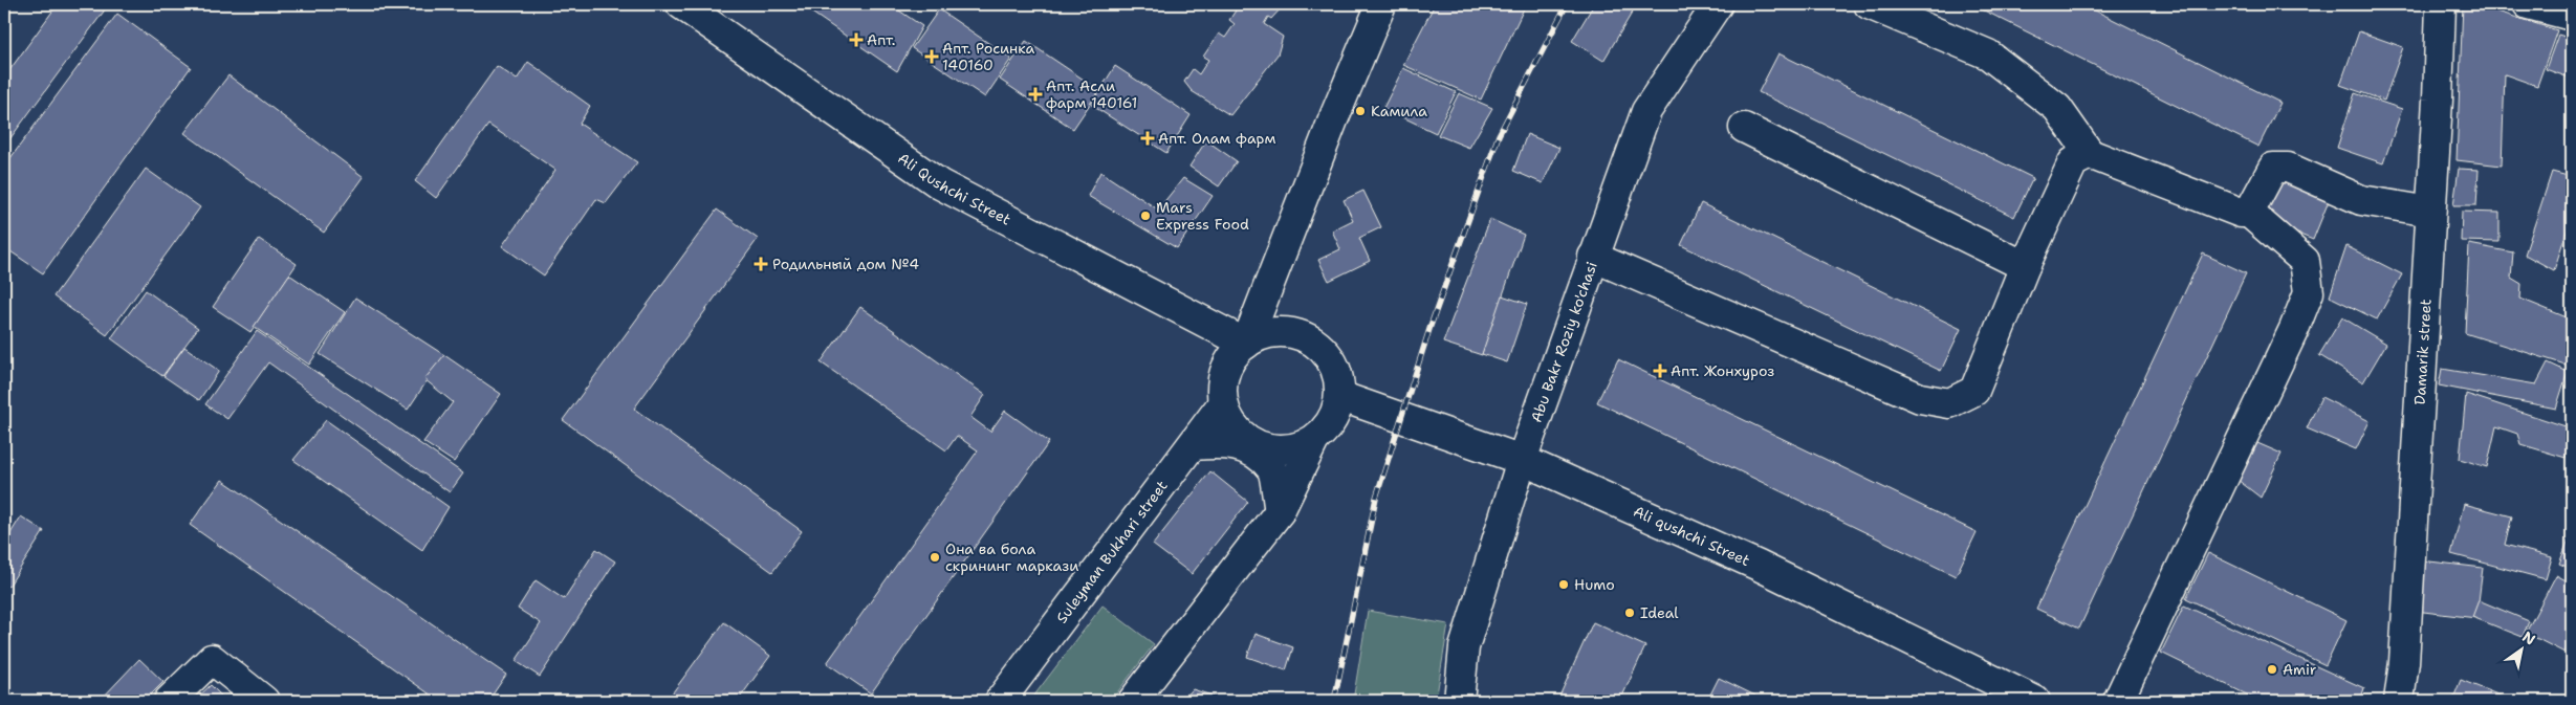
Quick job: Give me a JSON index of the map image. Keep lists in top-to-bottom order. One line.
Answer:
{"streets":{"street":["Ali Qushchi Street","Abu Bakr Roziy ko'chasi","Damarik street","Ali qushchi Street","Suleyman Bukhari street"]},"crossings":[["Ali Qushchi Street","Ali qushchi Street"],["Ali Qushchi Street","Suleyman Bukhari street"],["Abu Bakr Roziy ko'chasi","Ali qushchi Street"],["Ali qushchi Street","Suleyman Bukhari street"]],"places":{"health":["Апт.","Апт. Росинка 140160","Апт. Асли фарм 140161","Апт. Олам фарм","Родильный дом №4","Апт. Жонхуроз"],"other":["Камила","Mars Express Food","Она ва бола скрининг маркази","Humo","Ideal","Amir"]},"north":"top right"}
